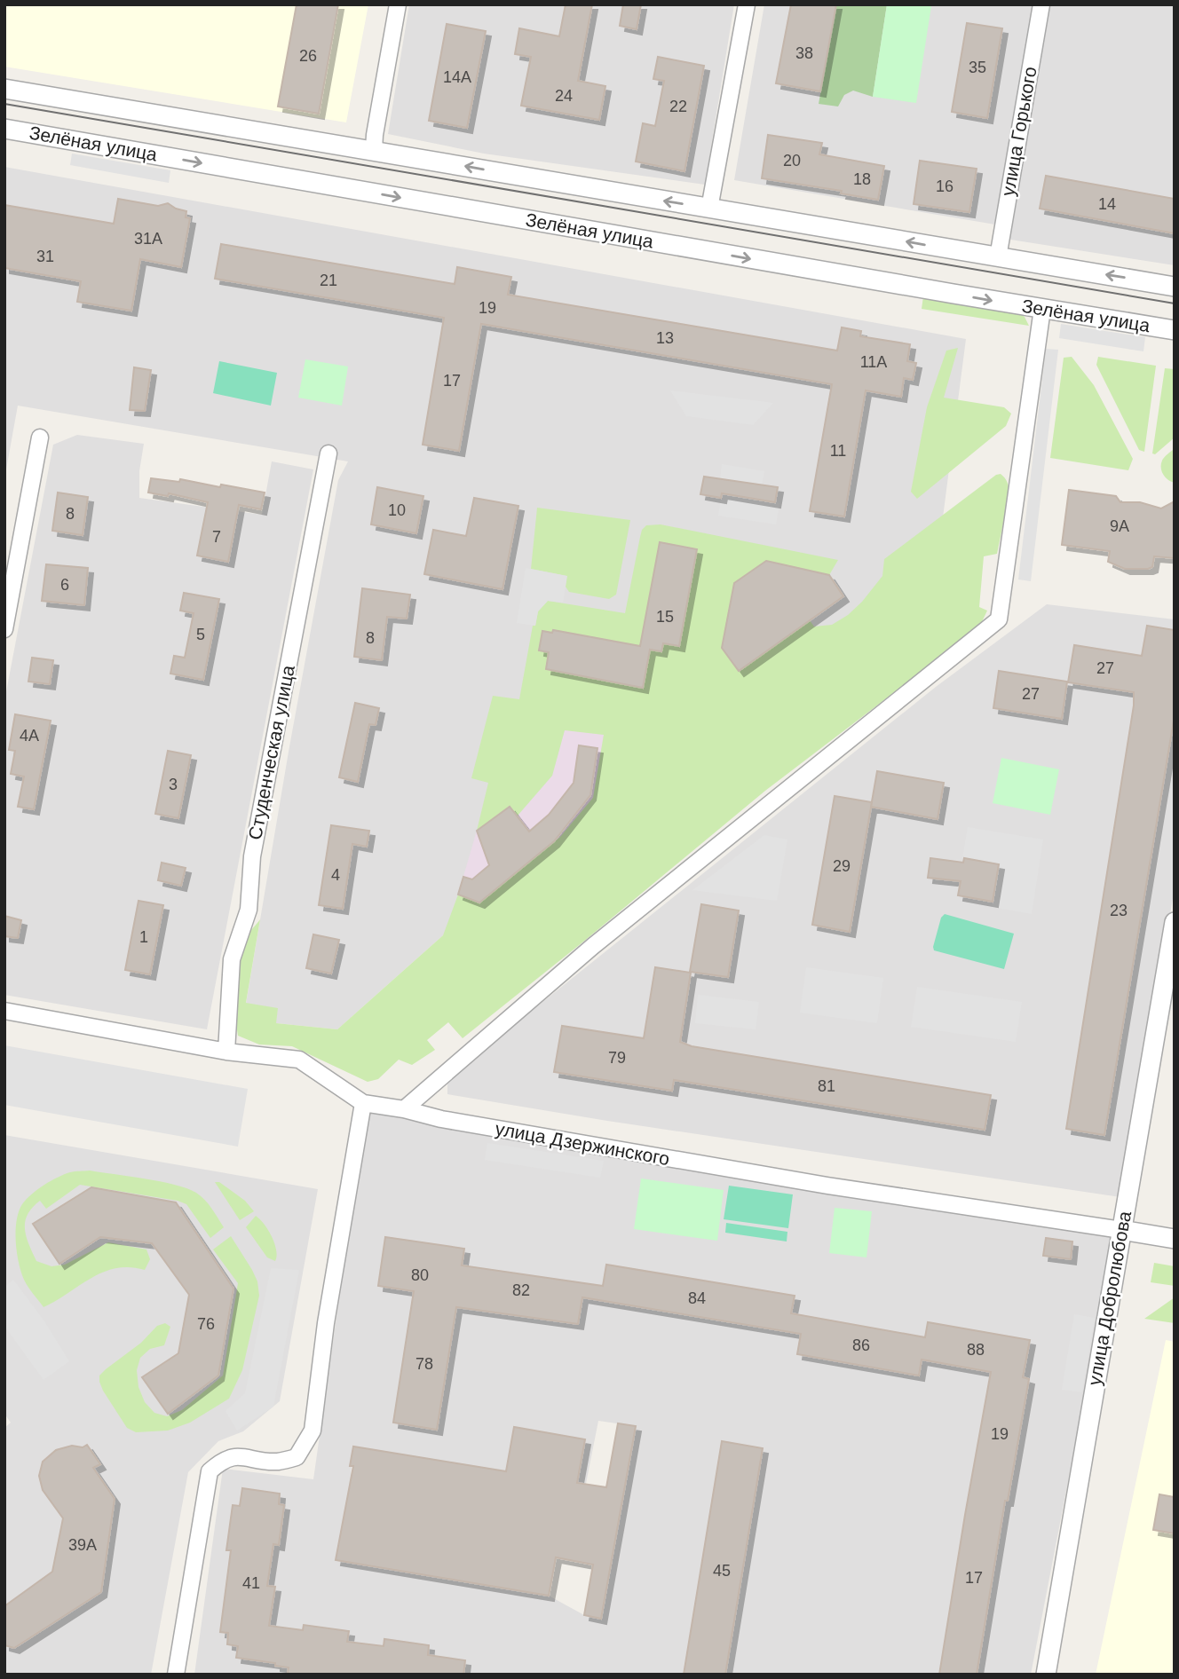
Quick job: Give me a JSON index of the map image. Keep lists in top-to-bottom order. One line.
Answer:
{"streets":{"street":["улица Горького","Зелёная улица","Студенческая улица","улица Дзержинского","улица Добролюбова"]},"crossings":[["Студенческая улица","улица Дзержинского"],["улица Дзержинского","улица Добролюбова"]],"house_numbers":["38","26","35","14А","24","22","20","18","16","14","31А","31","21","19","13","11А","17","11","10","8","9А","7","6","15","5","8","27","27","4А","3","29","4","23","1","79","81","80","82","84","76","86","88","78","19","39А","45","17","41"]}
